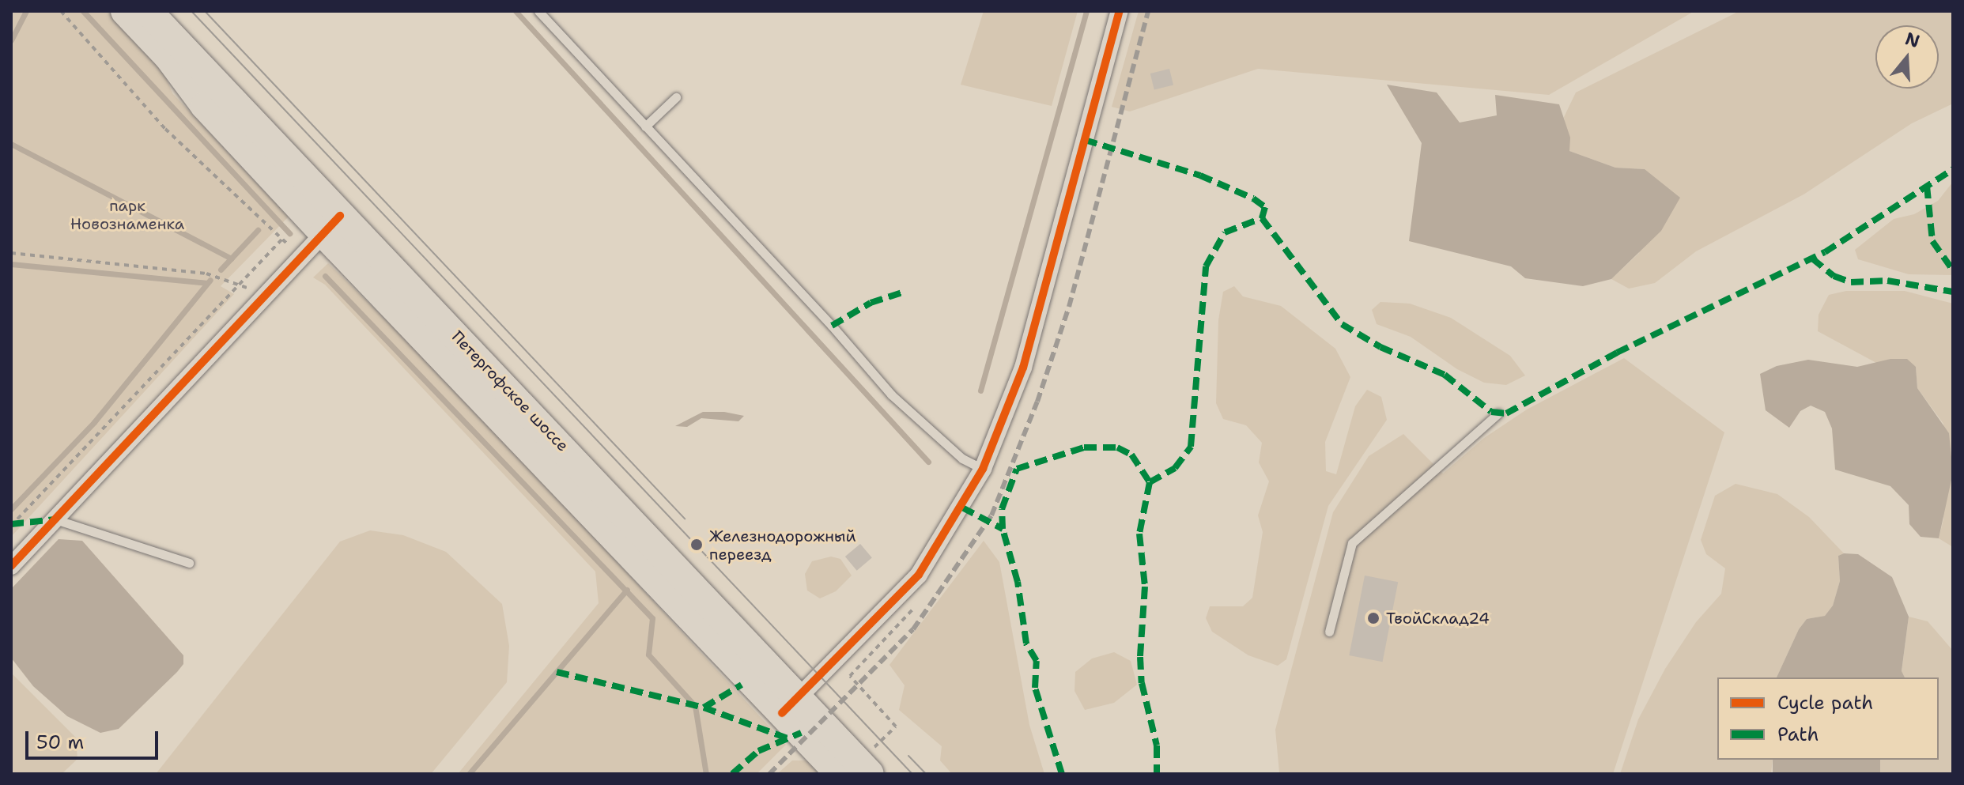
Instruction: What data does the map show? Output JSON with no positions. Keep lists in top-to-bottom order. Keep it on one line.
{"streets":{"main road":["Петергофское шоссе"]},"parks":["парк Новознаменка"],"places":["Железнодорожный переезд","ТвойСклад24"],"legend":["Cycle path","Path"],"scale_bar":"50 m","north":"top"}
